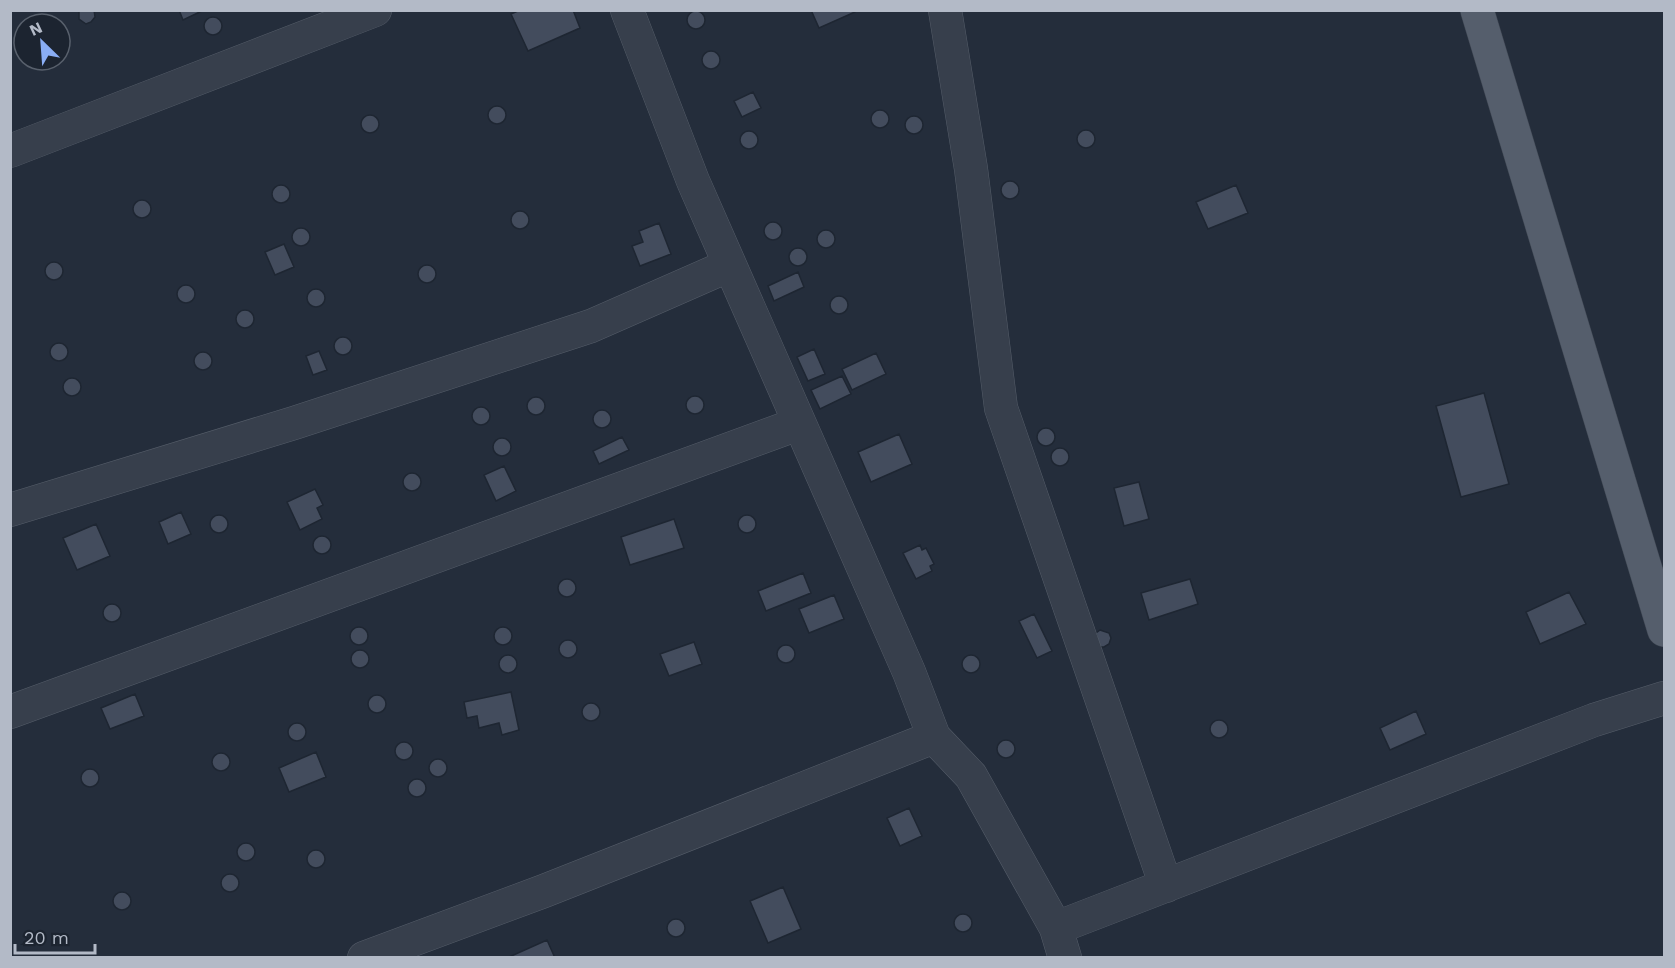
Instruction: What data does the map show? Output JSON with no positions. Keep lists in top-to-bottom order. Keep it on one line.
{"scale_bar":"20 m","north":"top left"}
